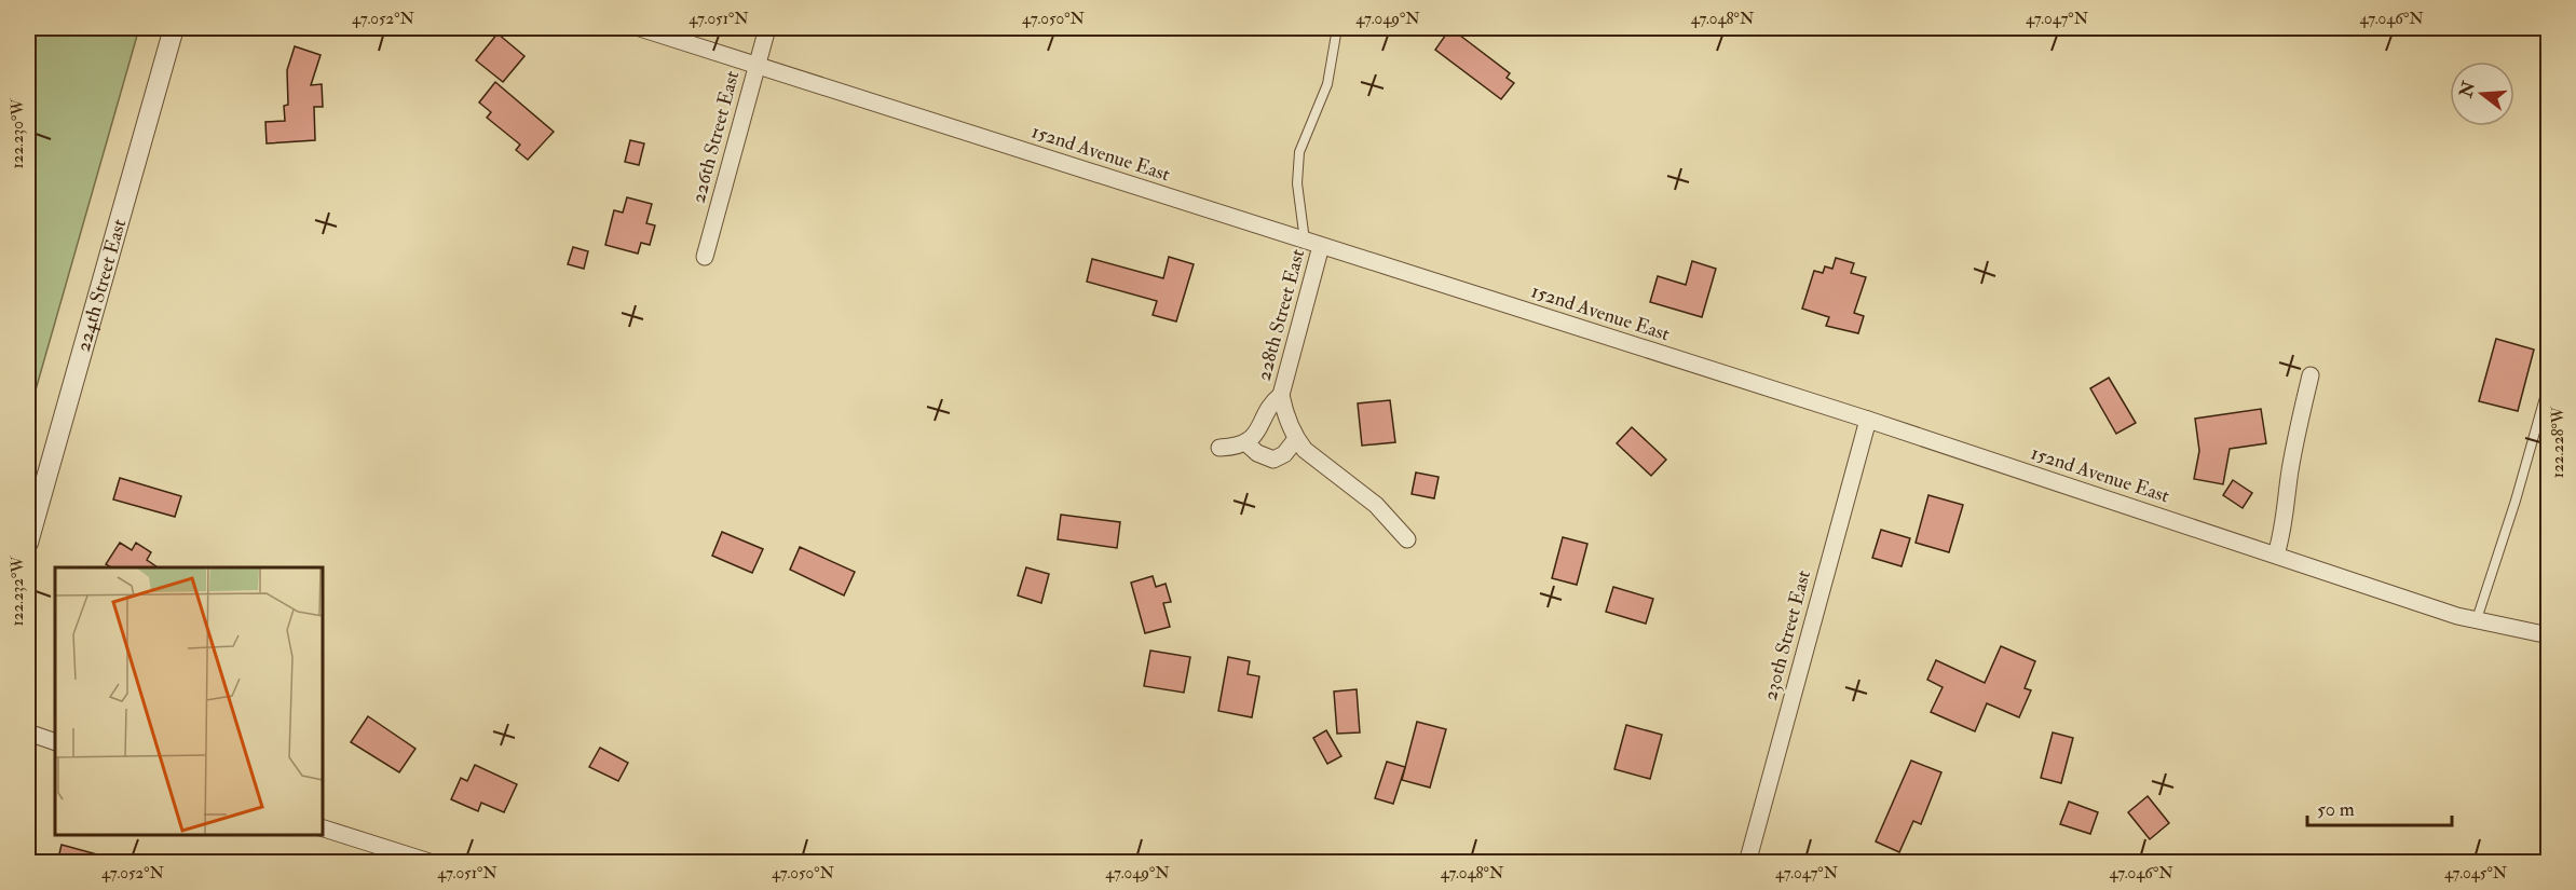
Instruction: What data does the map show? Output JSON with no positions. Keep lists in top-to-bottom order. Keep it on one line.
{"streets":{"street":["226th Street East","152nd Avenue East","224th Street East","228th Street East","230th Street East"]},"crossings":[["226th Street East","152nd Avenue East"],["152nd Avenue East","228th Street East"],["152nd Avenue East","230th Street East"]],"scale_bar":"50 m","north":"left","coordinates":["47.052°N","47.051°N","47.050°N","47.049°N","47.048°N","47.047°N","47.046°N","122.230°W","122.228°W","122.232°W","47.045°N"]}
